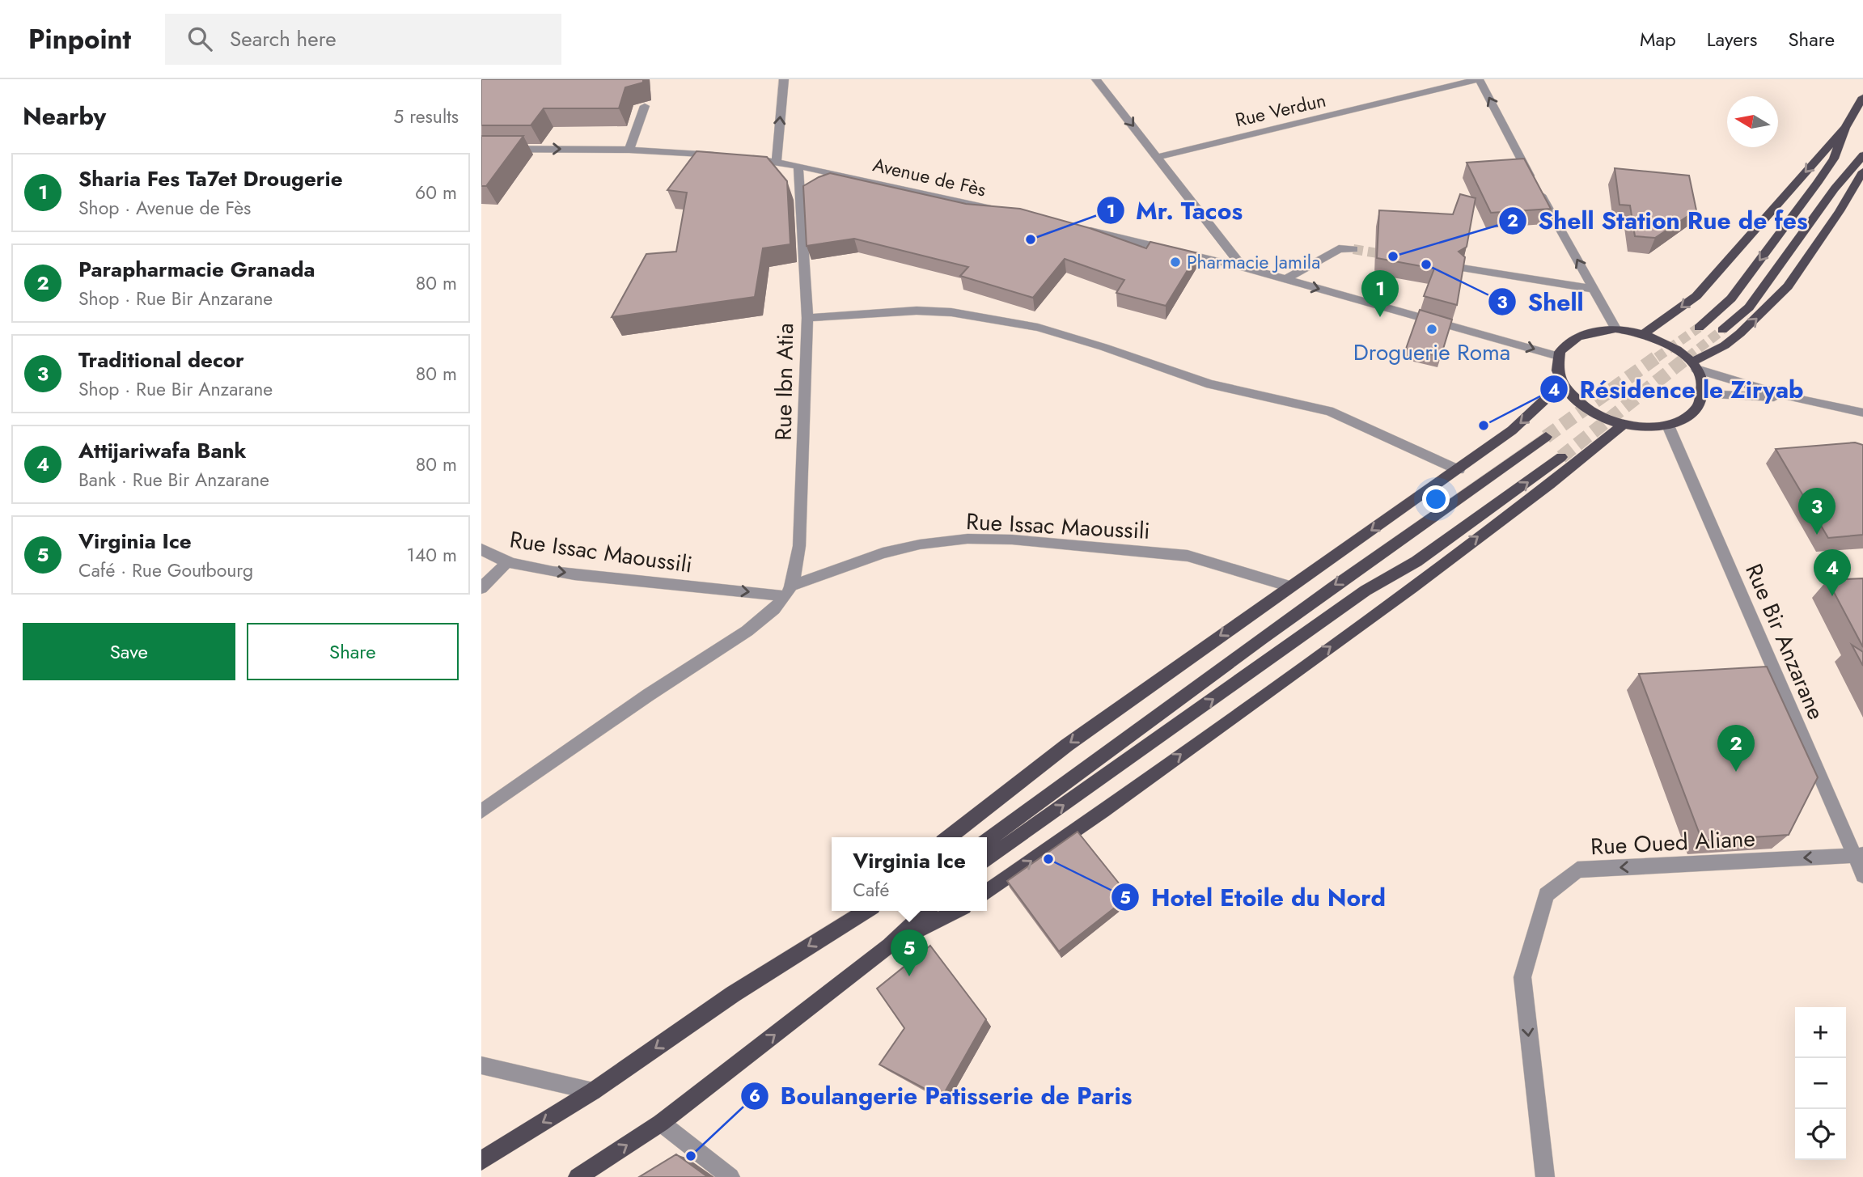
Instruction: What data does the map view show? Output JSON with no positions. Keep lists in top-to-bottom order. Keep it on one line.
{"streets":{"street":["Rue Verdun","Avenue de Fès","Rue Ibn Atia","Rue Issac Maoussili","Rue Bir Anzarane","Rue Oued Aliane"]},"crossings":[["Avenue de Fès","Rue Ibn Atia"],["Rue Ibn Atia","Rue Issac Maoussili"],["Rue Bir Anzarane","Rue Oued Aliane"]],"places":["Mr. Tacos","Shell Station Rue de fes","Pharmacie Jamila","Shell","Droguerie Roma","Résidence le Ziryab","Hotel Etoile du Nord","Boulangerie Patisserie de Paris"],"north":"left","page":{"header":"Pinpoint","search":"Search here","nav":["Map","Layers","Share"],"heading":["Nearby","5 results"],"list":[{"mark":"1","name":"Sharia Fes Ta7et Drougerie","note":"Shop · Avenue de Fès","value":"60 m"},{"mark":"2","name":"Parapharmacie Granada","note":"Shop · Rue Bir Anzarane","value":"80 m"},{"mark":"3","name":"Traditional decor","note":"Shop · Rue Bir Anzarane","value":"80 m"},{"mark":"4","name":"Attijariwafa Bank","note":"Bank · Rue Bir Anzarane","value":"80 m"},{"mark":"5","name":"Virginia Ice","note":"Café · Rue Goutbourg","value":"140 m"}],"pins":["1","3","4","2","5"],"buttons":["Save","Share"],"popup":["Virginia Ice","Café"],"map_buttons":["+","−"]}}
